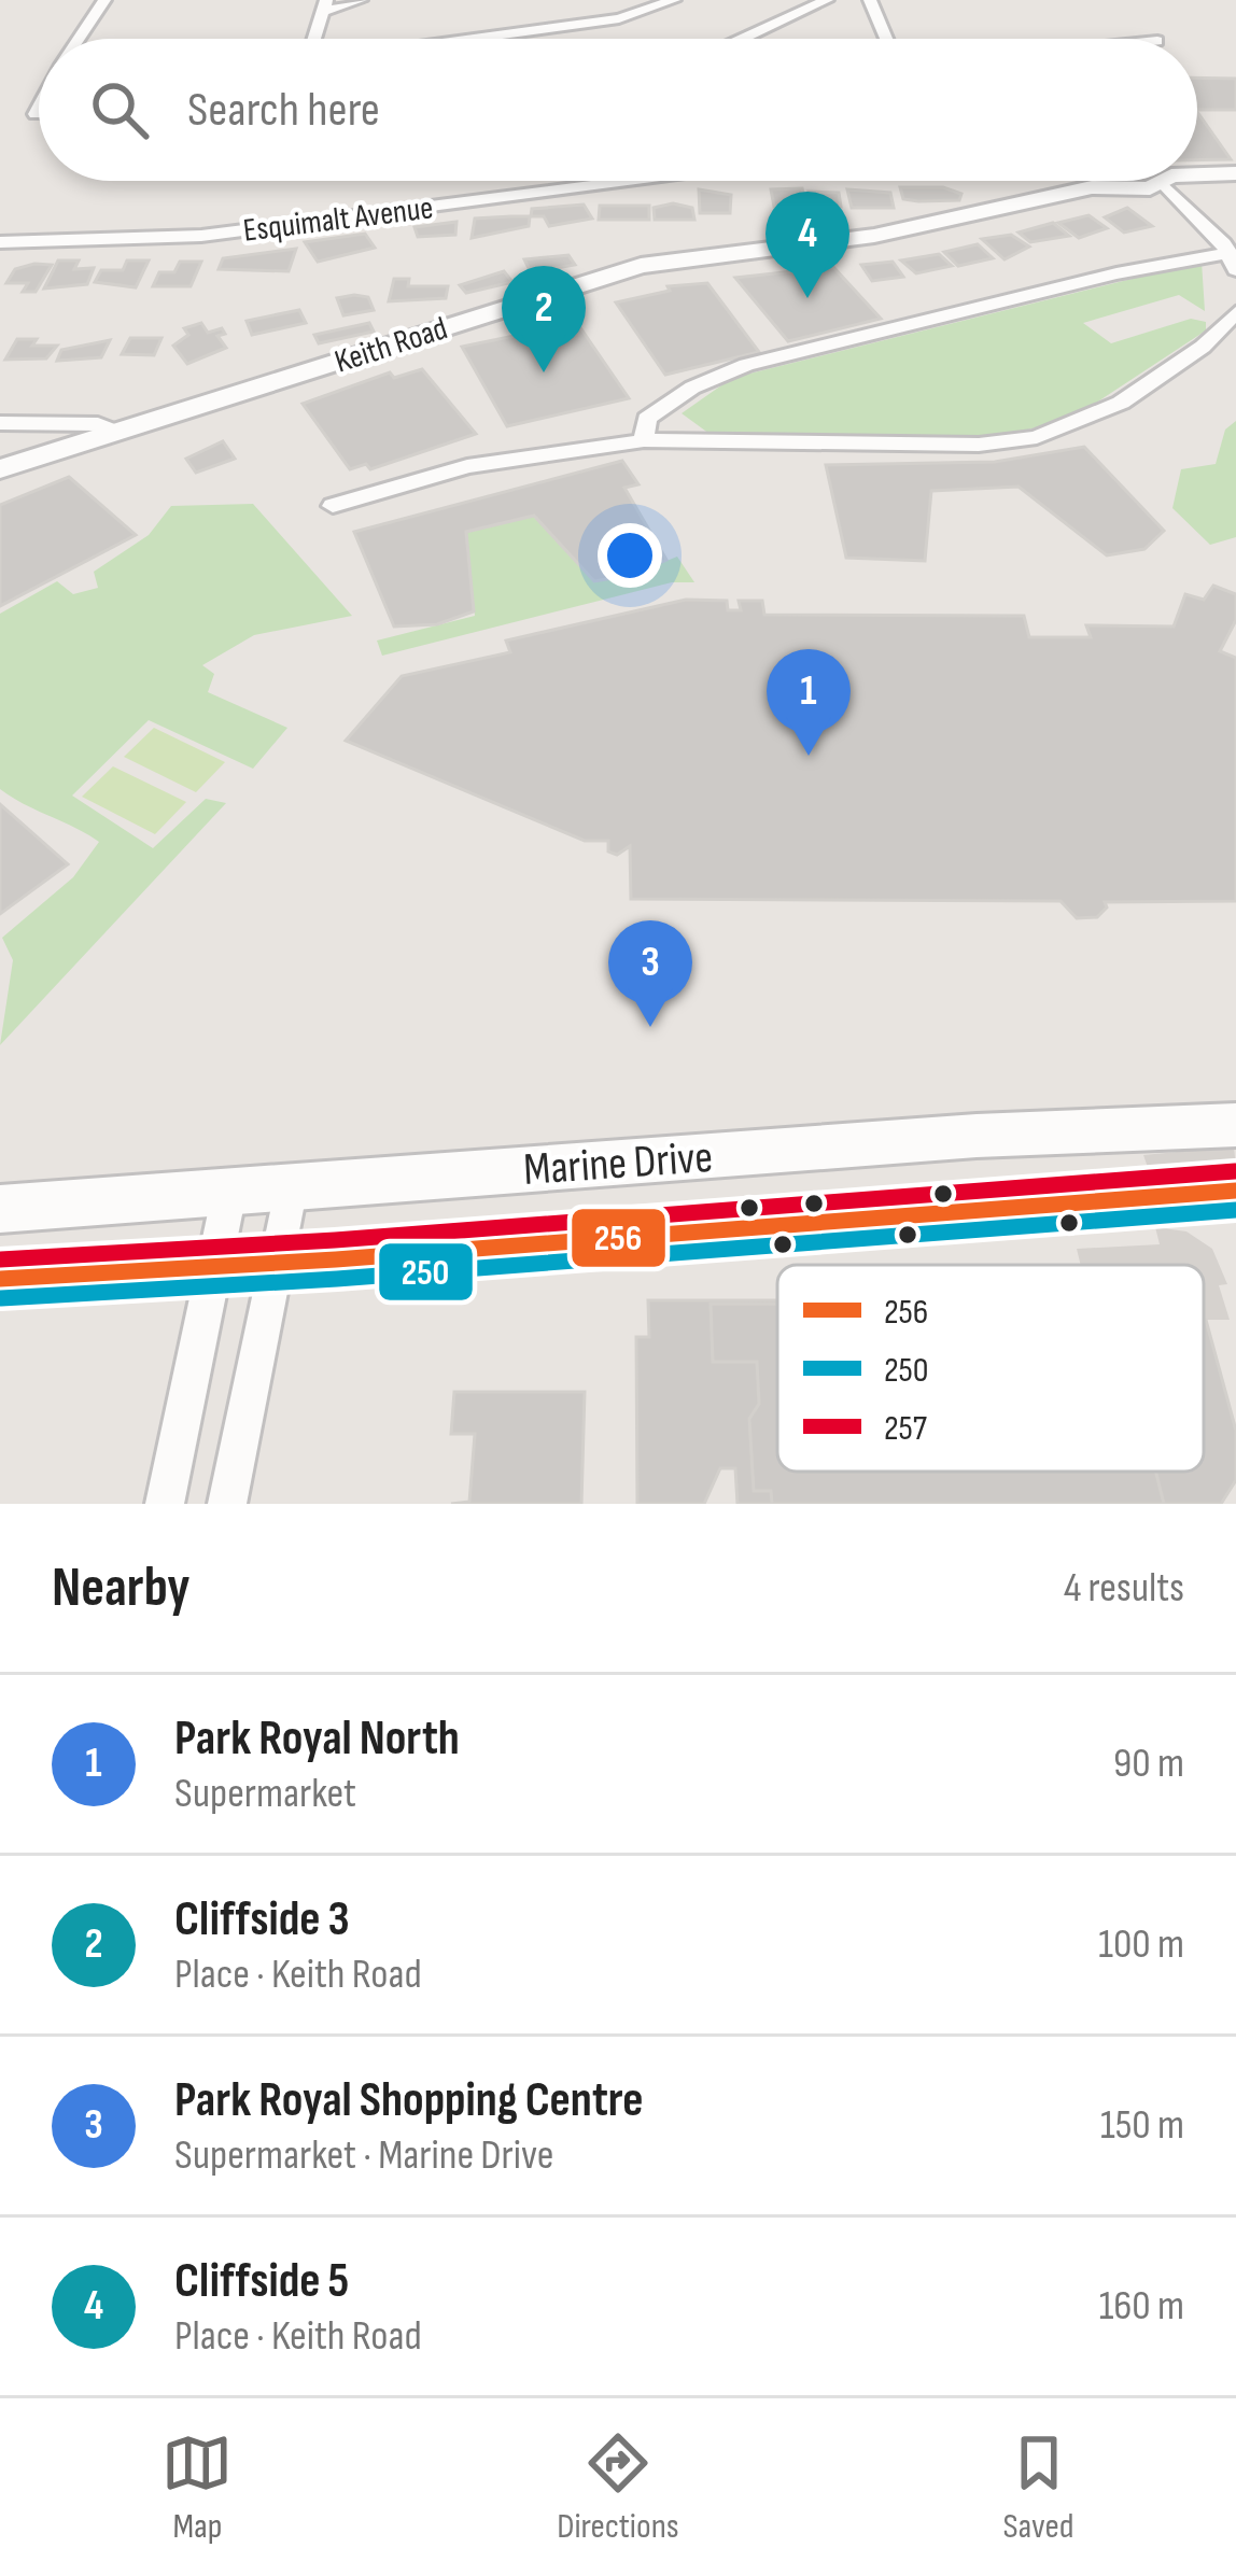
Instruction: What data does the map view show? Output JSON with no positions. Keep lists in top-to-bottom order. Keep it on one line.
{"streets":{"main road":["Keith Road","Marine Drive"],"street":["Esquimalt Avenue"]},"lines":["transit line 257","transit line 256","transit line 250"],"legend":["256","250","257"],"page":{"search":"Search here","pins":["4","2","1","3"],"heading":["Nearby","4 results"],"list":[{"mark":"1","name":"Park Royal North","note":"Supermarket","value":"90 m"},{"mark":"2","name":"Cliffside 3","note":"Place · Keith Road","value":"100 m"},{"mark":"3","name":"Park Royal Shopping Centre","note":"Supermarket · Marine Drive","value":"150 m"},{"mark":"4","name":"Cliffside 5","note":"Place · Keith Road","value":"160 m"}],"nav":["Map","Directions","Saved"]}}
